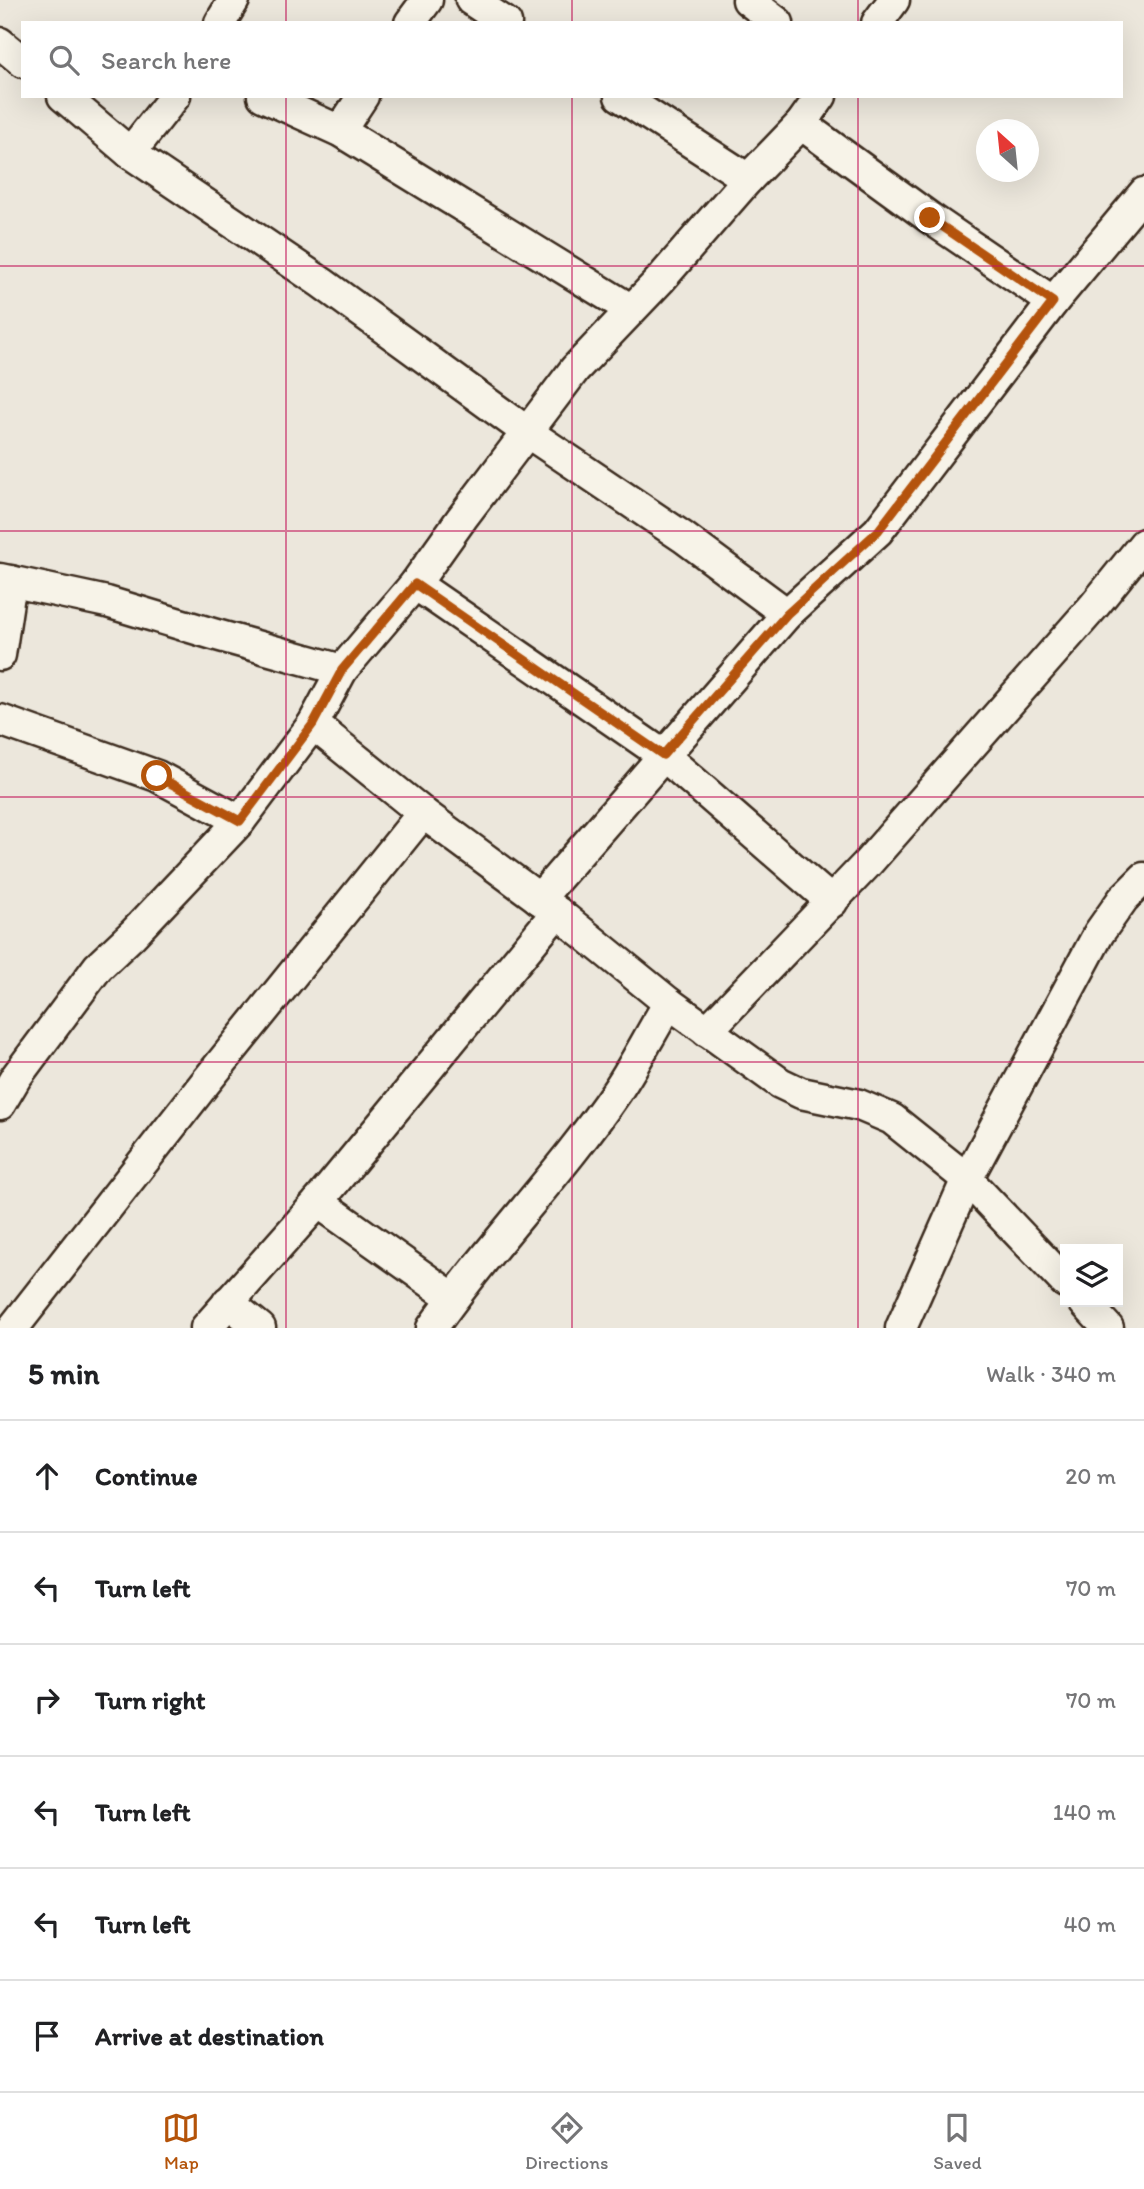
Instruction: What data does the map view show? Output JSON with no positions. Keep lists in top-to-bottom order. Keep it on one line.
{"north":"top left","page":{"search":"Search here","heading":["5 min","Walk · 340 m"],"list":[["Continue","20 m"],["Turn left","70 m"],["Turn right","70 m"],["Turn left","140 m"],["Turn left","40 m"],"Arrive at destination"],"nav":["Map","Directions","Saved"]}}
